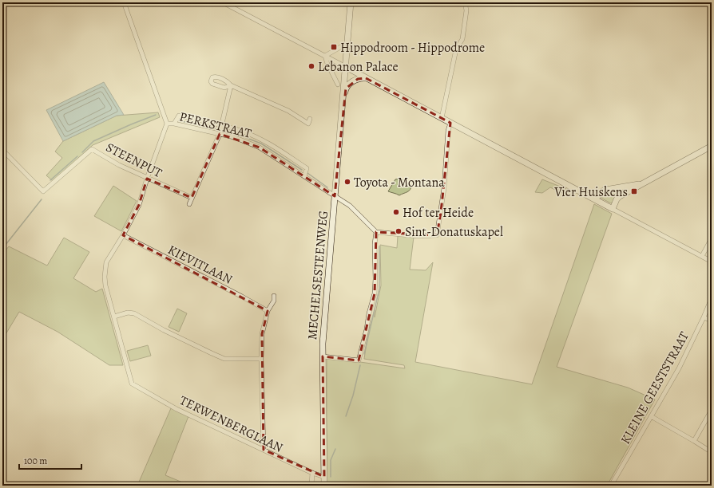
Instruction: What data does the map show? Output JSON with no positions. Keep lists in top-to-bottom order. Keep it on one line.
{"streets":{"main road":["MECHELSESTEENWEG"],"street":["PERKSTRAAT","STEENPUT","KIEVITLAAN","KLEINE GEESTSTRAAT","TERWENBERGLAAN"]},"crossings":[["PERKSTRAAT","MECHELSESTEENWEG"],["MECHELSESTEENWEG","TERWENBERGLAAN"]],"places":{"transit":["Hippodroom - Hippodrome","Vier Huiskens"],"other":["Lebanon Palace","Toyota - Montana","Hof ter Heide","Sint-Donatuskapel"]},"scale_bar":"100 m"}
